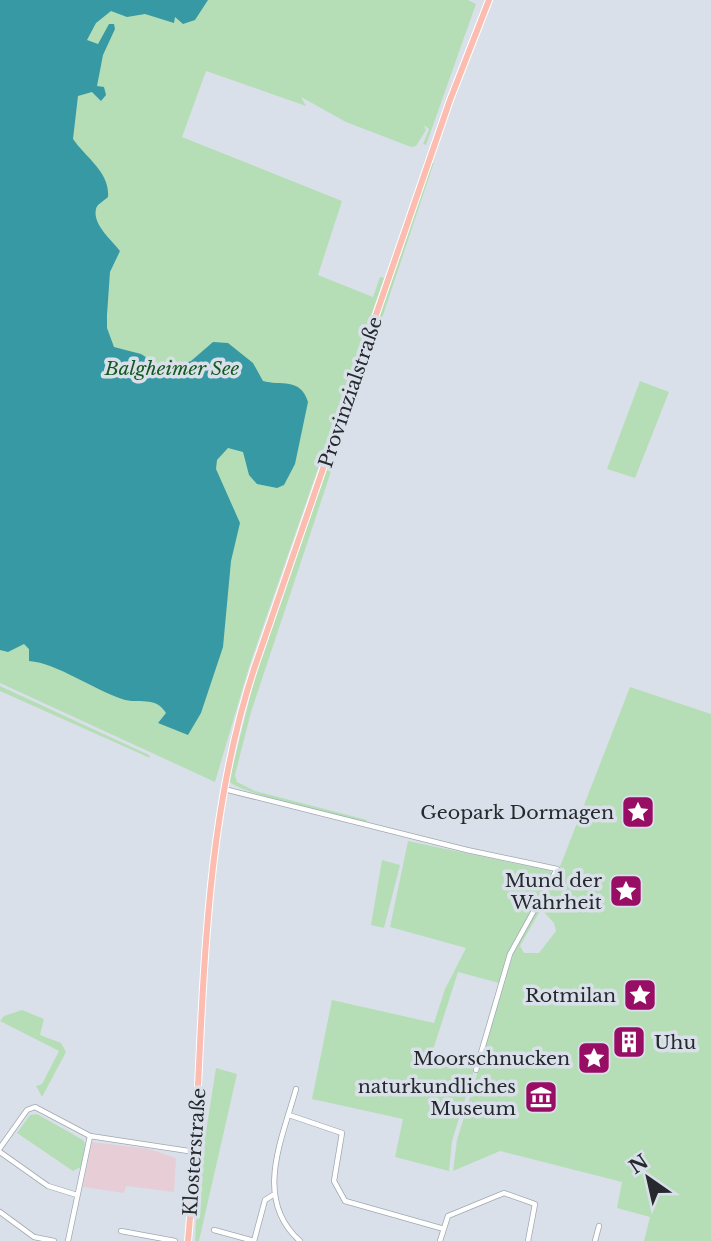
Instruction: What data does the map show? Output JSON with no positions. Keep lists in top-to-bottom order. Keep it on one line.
{"streets":{"main road":["Provinzialstraße","Klosterstraße"]},"crossings":[["Provinzialstraße","Klosterstraße"]],"parks":["Balgheimer See"],"places":{"place":["Geopark Dormagen","Mund der Wahrheit","Rotmilan","Moorschnucken"],"building":["Uhu"],"museum":["naturkundliches Museum"]},"north":"top left"}
